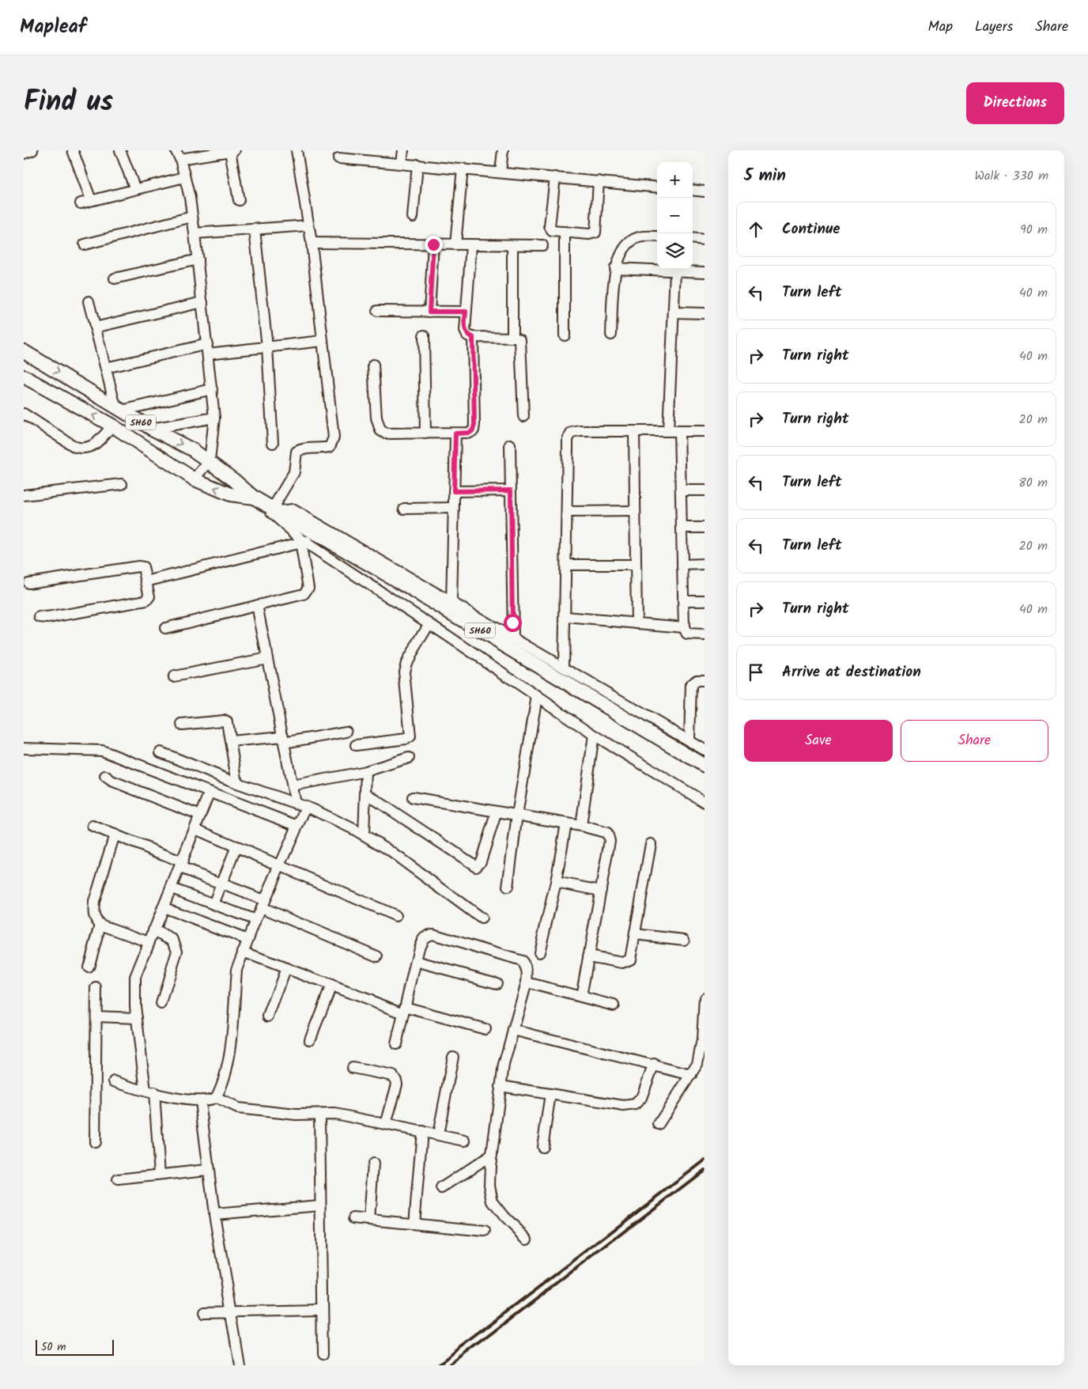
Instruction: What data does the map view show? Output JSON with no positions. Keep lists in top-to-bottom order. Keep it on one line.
{"streets":{"main road":["SH60"]},"scale_bar":"50 m","page":{"header":"Mapleaf","nav":["Map","Layers","Share"],"title":"Find us","buttons":["Directions",["Save","Share"]],"heading":["5 min","Walk · 330 m"],"map_buttons":["+","−"],"list":[["Continue","90 m"],["Turn left","40 m"],["Turn right","40 m"],["Turn right","20 m"],["Turn left","80 m"],["Turn left","20 m"],["Turn right","40 m"],"Arrive at destination"],"scale":"50 m"}}
